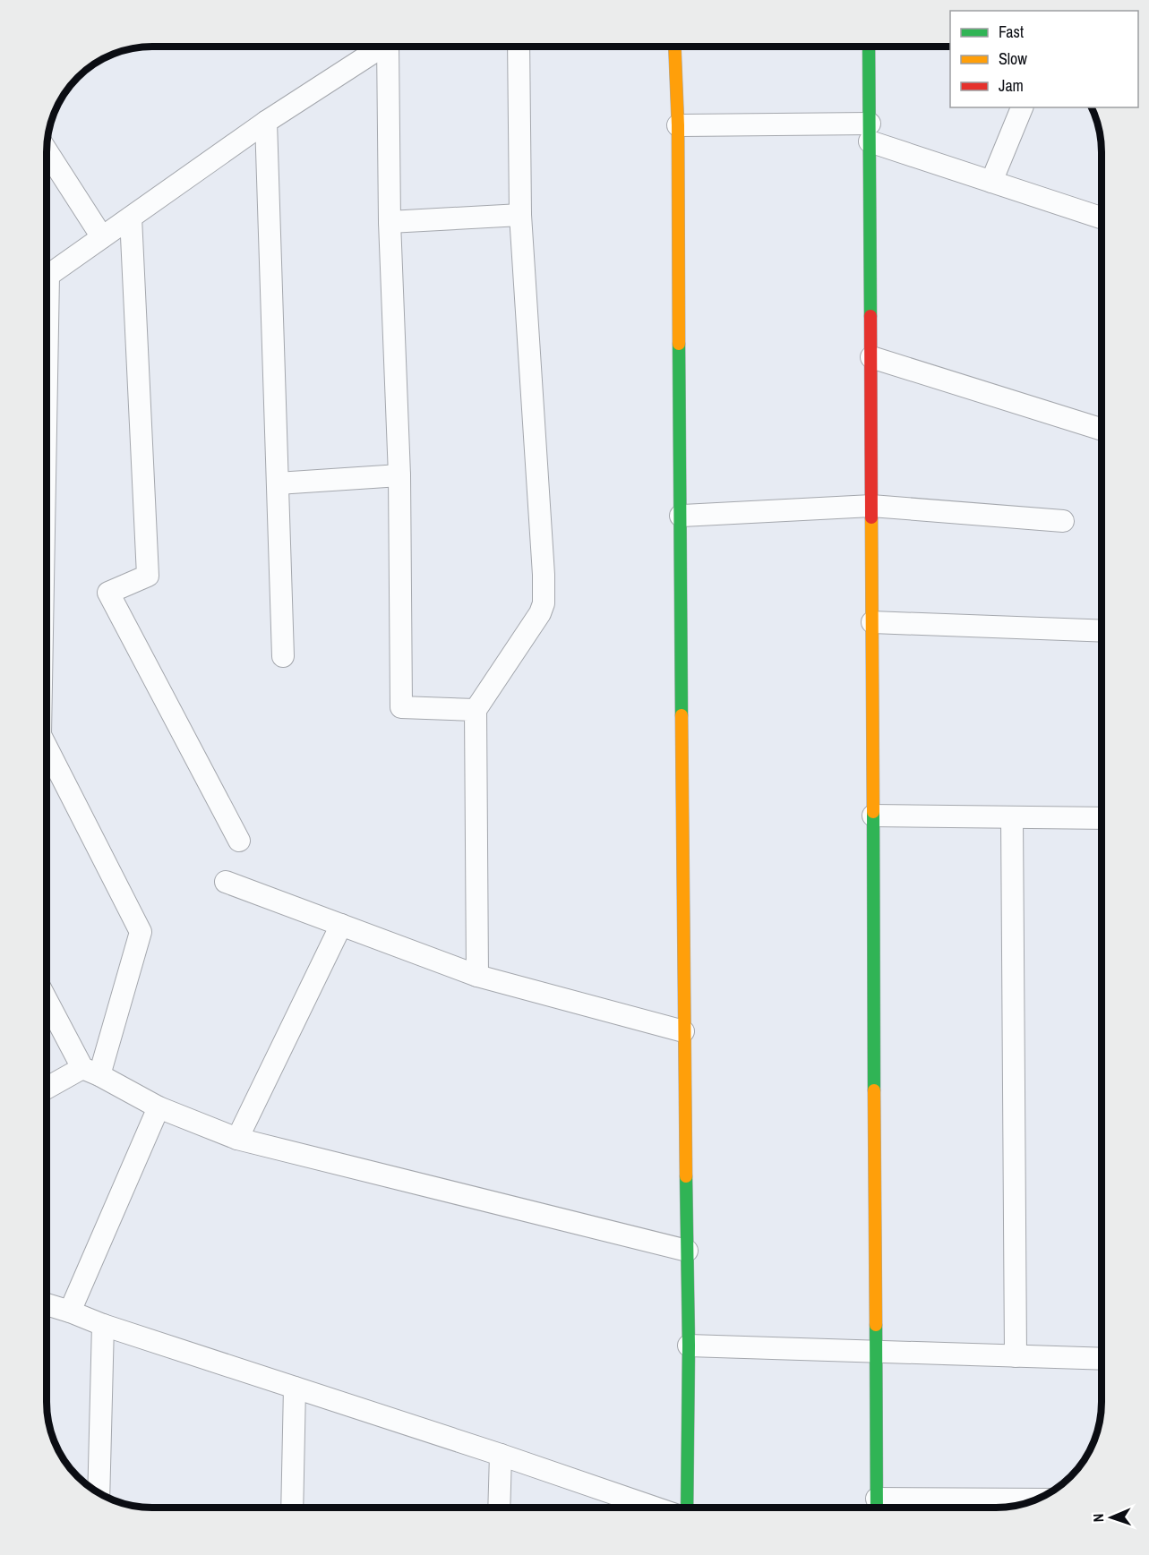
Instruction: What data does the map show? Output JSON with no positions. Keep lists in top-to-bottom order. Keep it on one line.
{"legend":["Fast","Slow","Jam"],"north":"left"}
